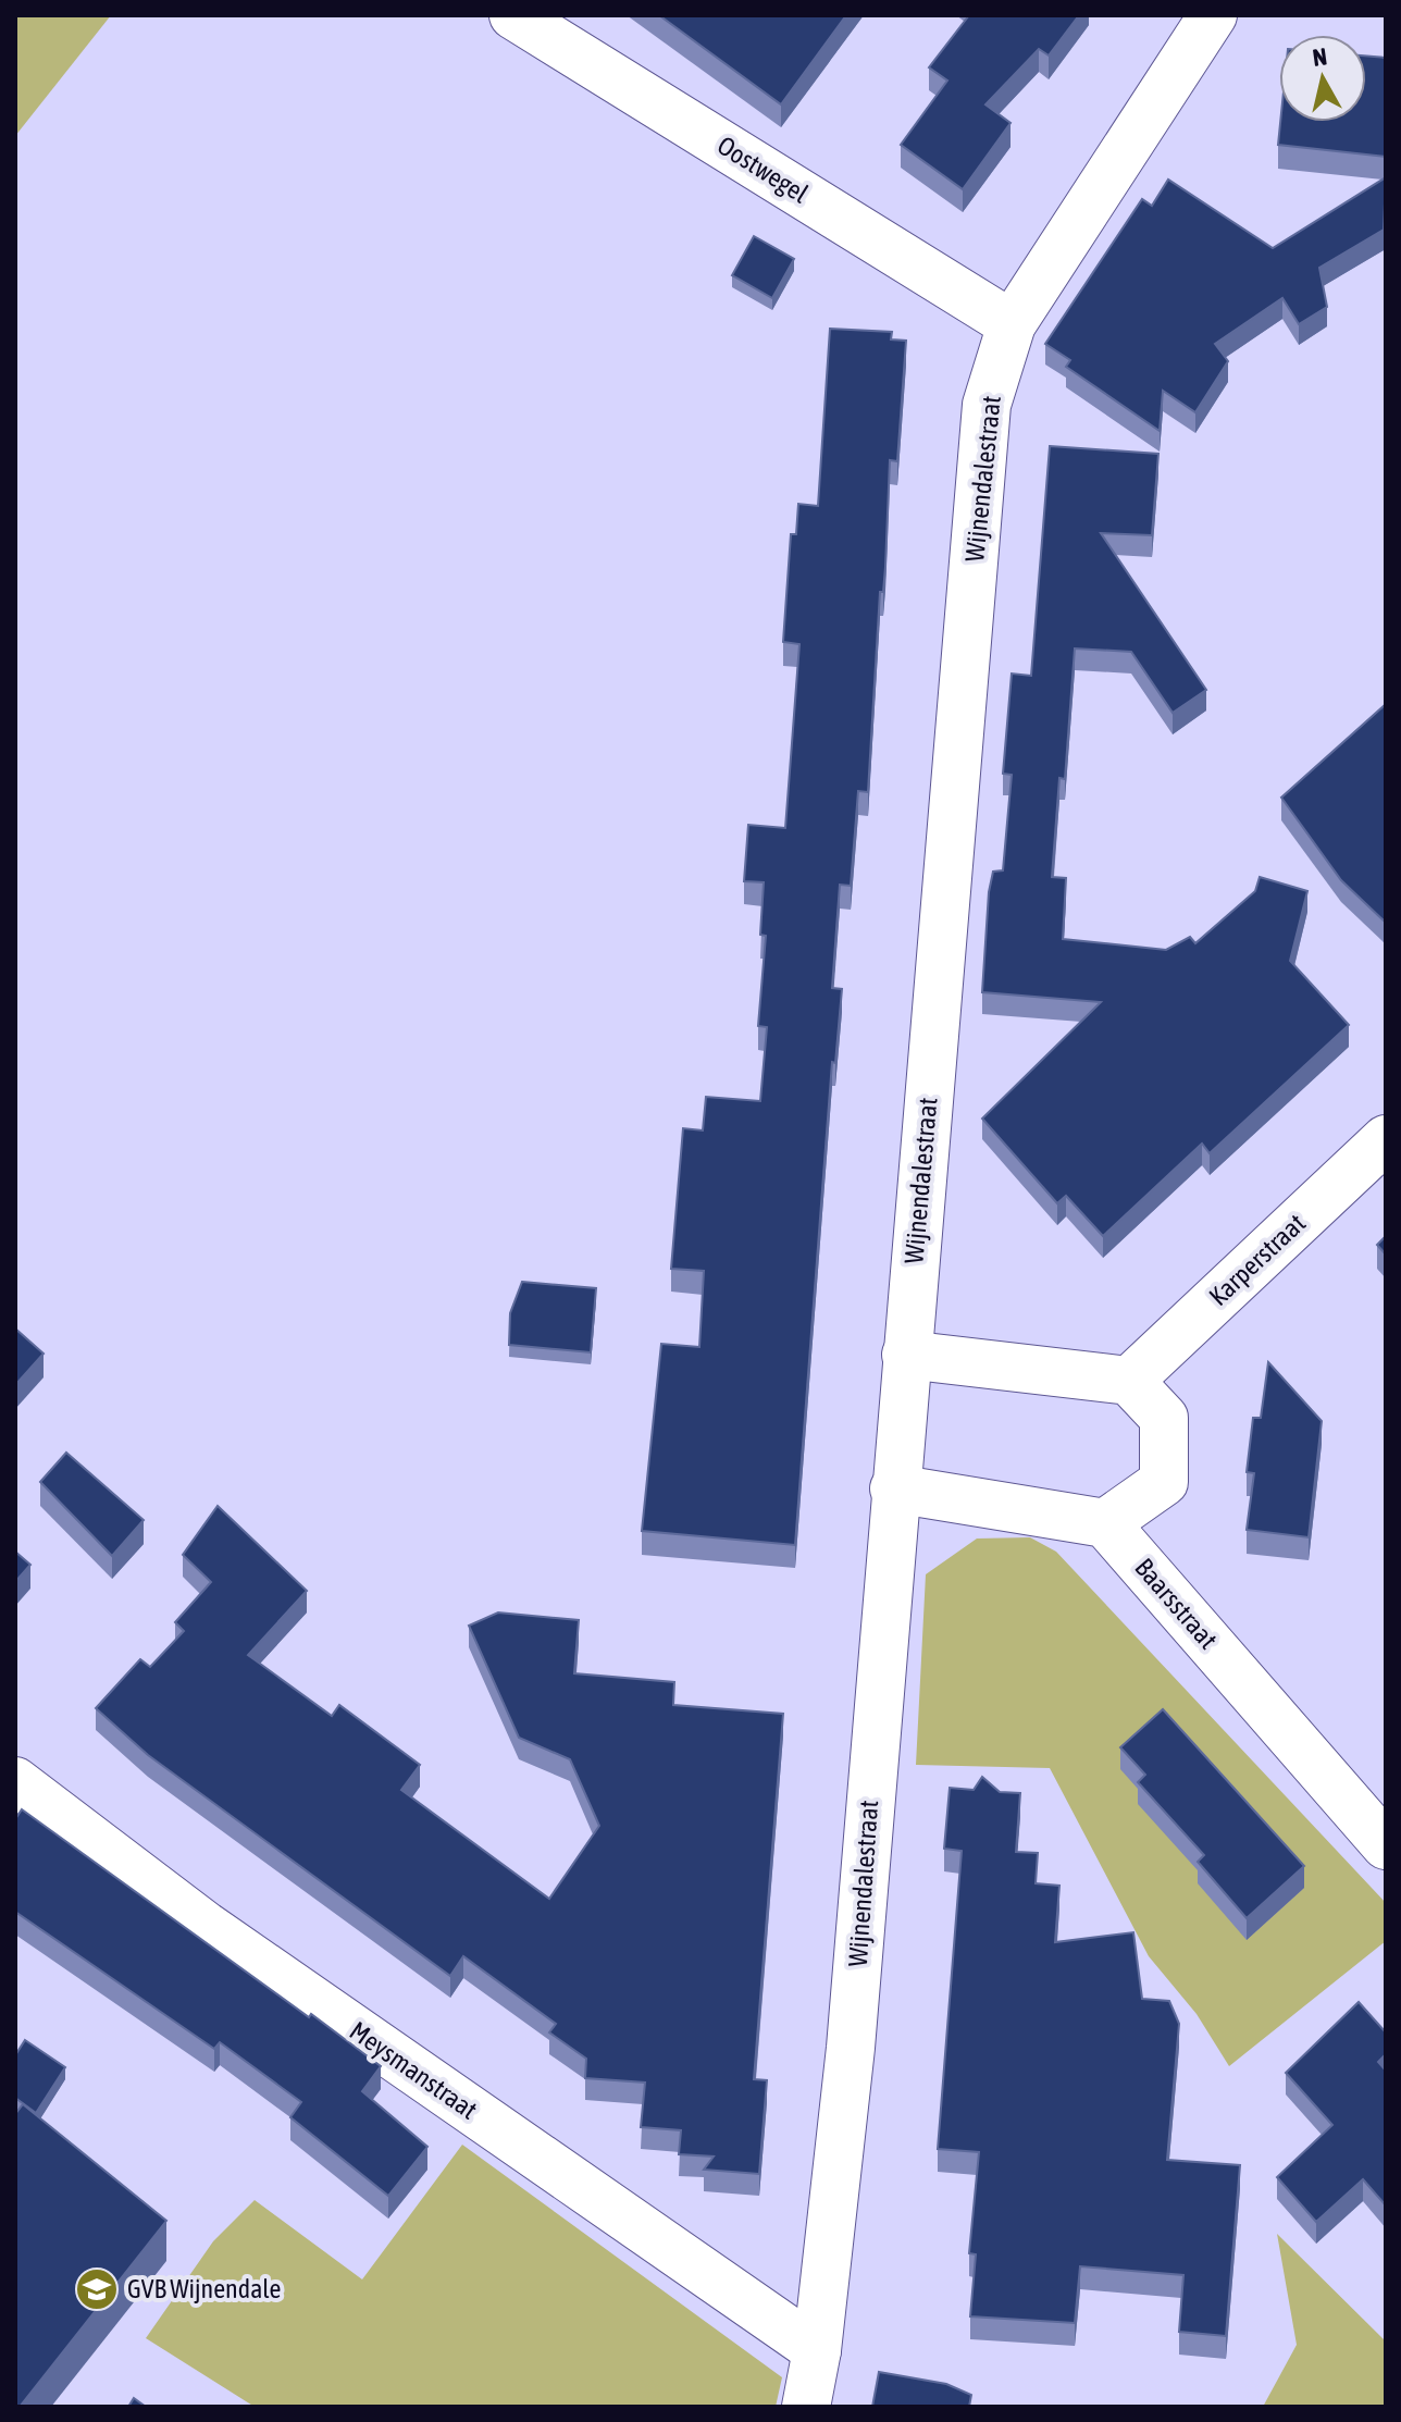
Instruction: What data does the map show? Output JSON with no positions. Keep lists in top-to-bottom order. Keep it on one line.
{"streets":{"street":["Oostwegel","Wijnendalestraat","Karperstraat","Baarsstraat","Meysmanstraat"]},"crossings":[["Oostwegel","Wijnendalestraat"],["Wijnendalestraat","Meysmanstraat"]],"places":{"school or university":["GVB Wijnendale"]},"north":"top"}
